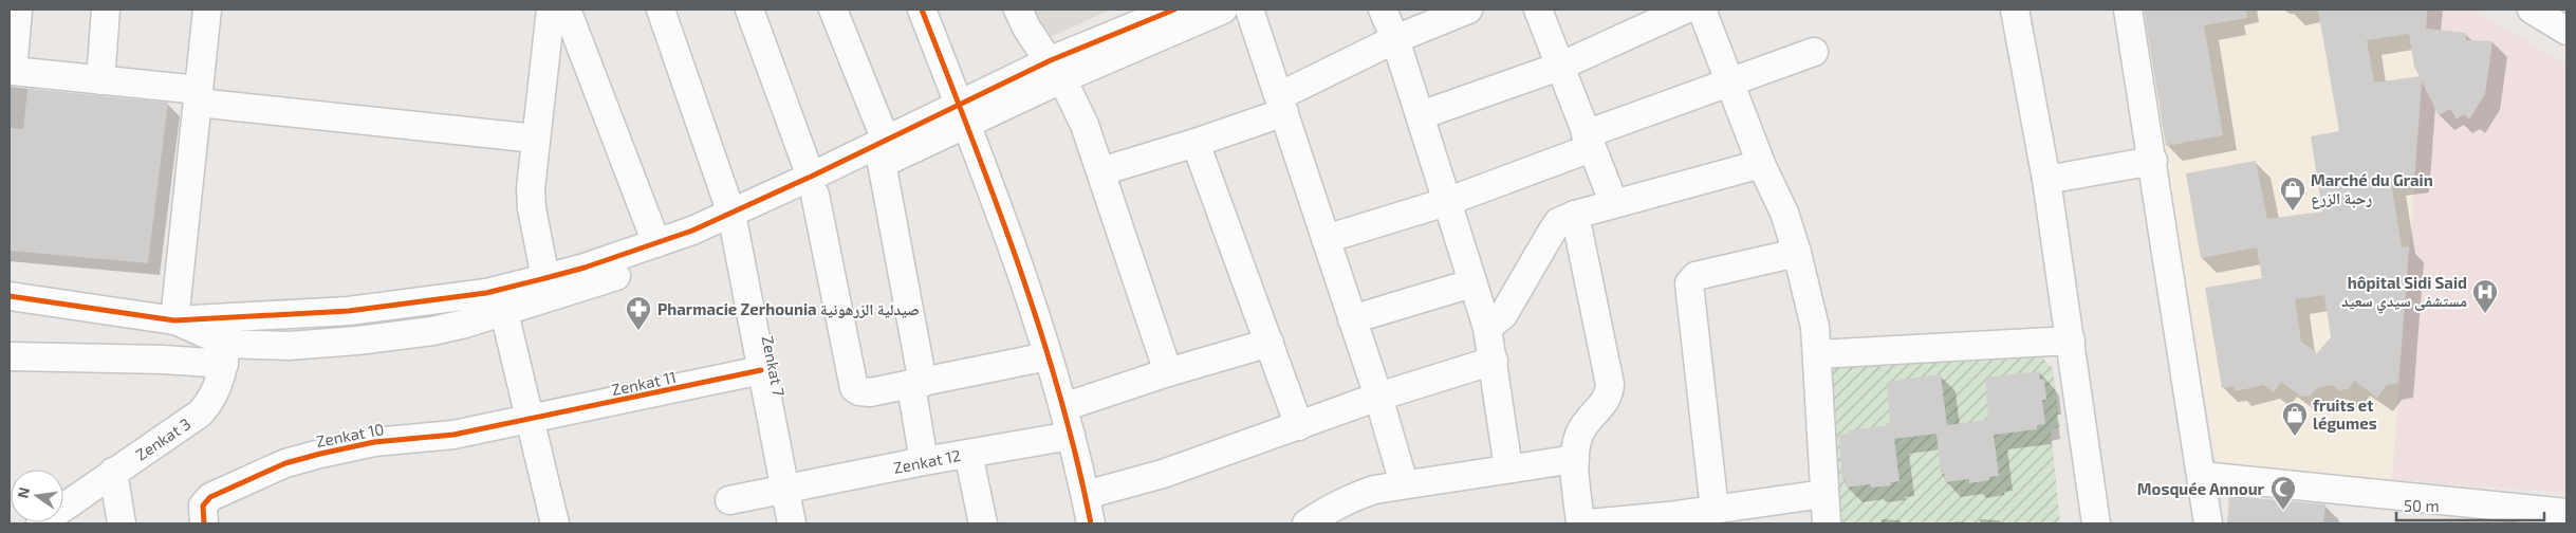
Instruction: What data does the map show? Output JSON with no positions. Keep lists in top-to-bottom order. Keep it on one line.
{"streets":{"street":["Zenkat 7","Zenkat 11","Zenkat 10","Zenkat 3","Zenkat 12"]},"crossings":[["Zenkat 7","Zenkat 11"],["Zenkat 7","Zenkat 12"],["Zenkat 11","Zenkat 10"]],"places":{"shop":["Marché du Grain رحبة الزرع","fruits et légumes"],"hospital":["hôpital Sidi Said مستشفى سيدي سعيد"],"pharmacy":["Pharmacie Zerhounia صيدلية الزرهونية"],"mosque":["Mosquée Annour"]},"scale_bar":"50 m","north":"left"}
